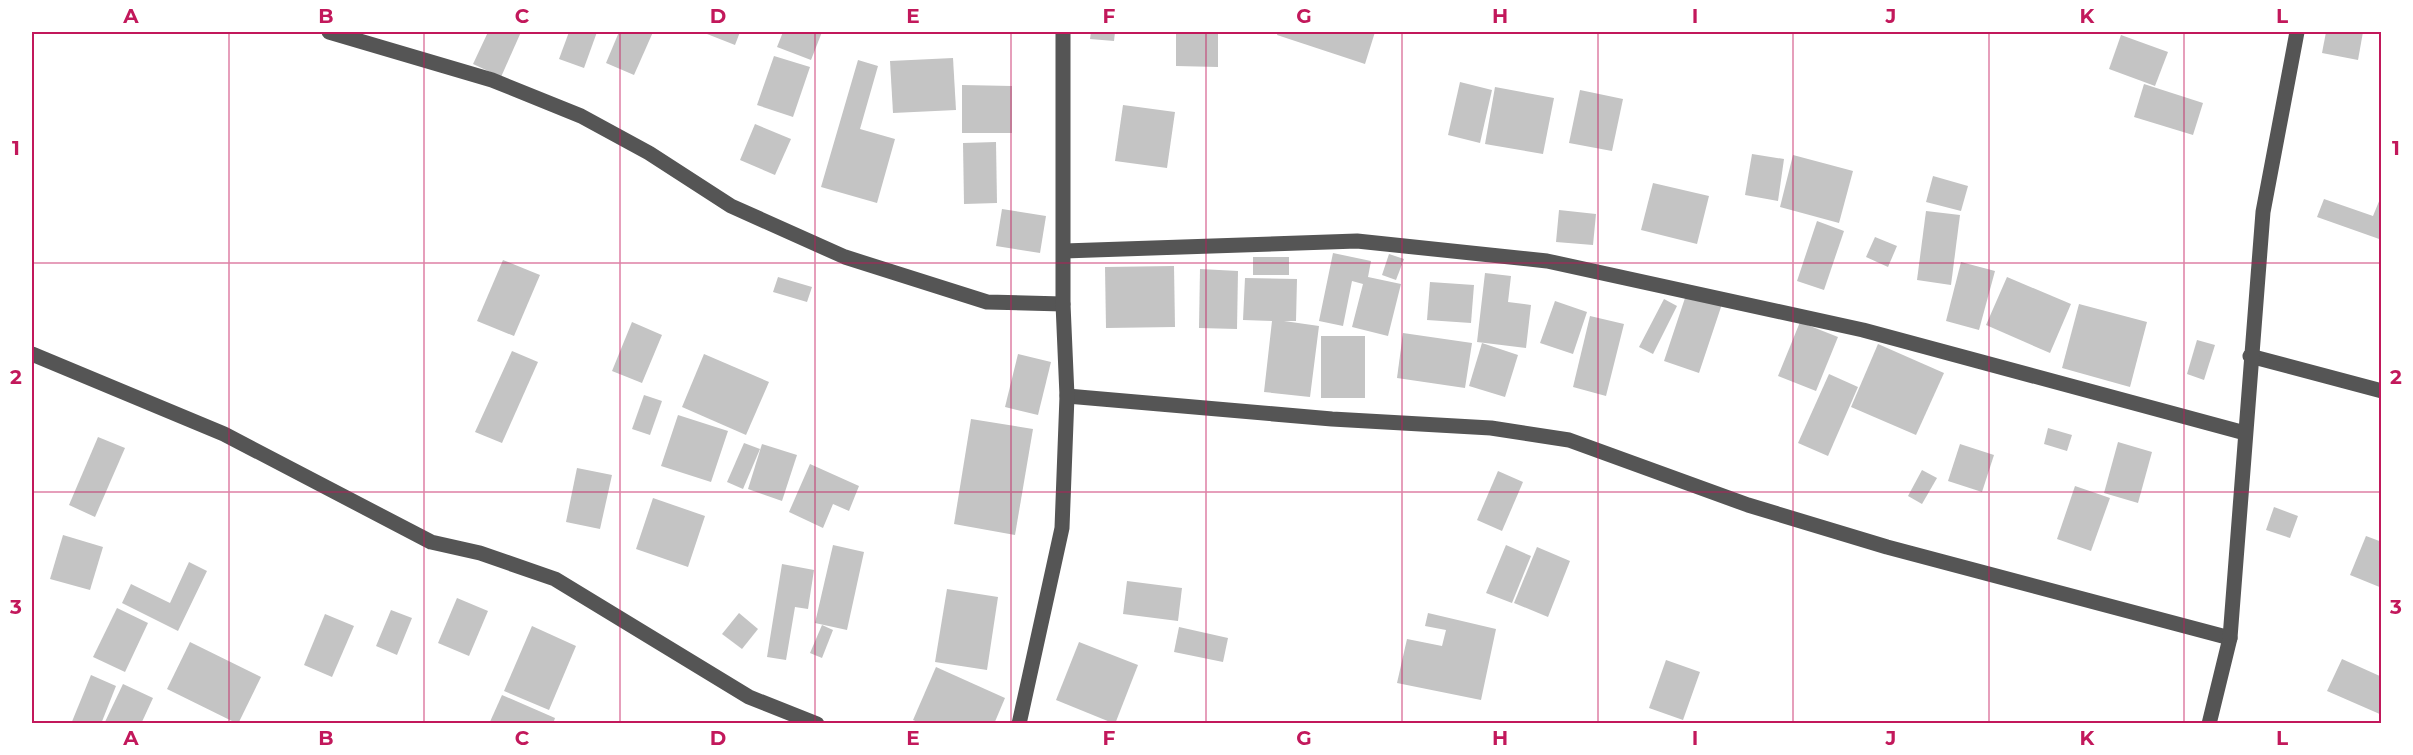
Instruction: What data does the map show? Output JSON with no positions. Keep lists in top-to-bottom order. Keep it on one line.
{"grid":{"columns":["A","B","C","D","E","F","G","H","I","J","K","L"],"rows":["1","2","3"]}}
